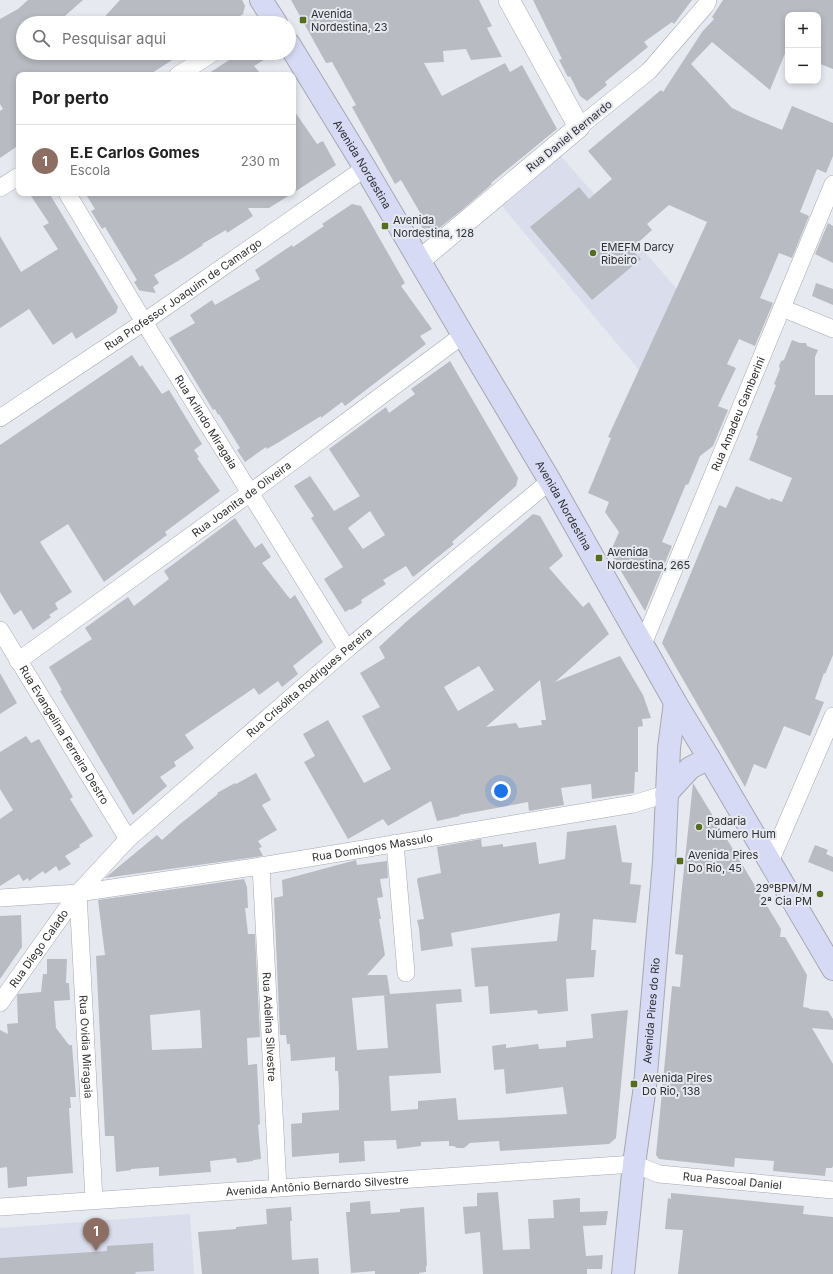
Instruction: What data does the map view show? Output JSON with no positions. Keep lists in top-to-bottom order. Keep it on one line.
{"streets":{"main road":["Avenida Nordestina","Avenida Pires do Rio"],"street":["Rua Daniel Bernardo","Rua Professor Joaquim de Camargo","Rua Amadeu Gamberini","Rua Arlindo Miragaia","Rua Joanita de Oliveira","Rua Crisólita Rodrigues Pereira","Rua Evangelina Ferreira Destro","Rua Domingos Massulo","Rua Diego Calado","Rua Adelina Silvestre","Rua Ovidia Miragaia","Rua Pascoal Daniel","Avenida Antônio Bernardo Silvestre"]},"crossings":[["Rua Daniel Bernardo","Avenida Nordestina"],["Avenida Nordestina","Rua Professor Joaquim de Camargo"],["Avenida Nordestina","Rua Amadeu Gamberini"],["Avenida Nordestina","Rua Joanita de Oliveira"],["Avenida Nordestina","Rua Crisólita Rodrigues Pereira"],["Avenida Nordestina","Avenida Pires do Rio"],["Rua Professor Joaquim de Camargo","Rua Arlindo Miragaia"],["Rua Arlindo Miragaia","Rua Joanita de Oliveira"],["Rua Arlindo Miragaia","Rua Crisólita Rodrigues Pereira"],["Rua Joanita de Oliveira","Rua Evangelina Ferreira Destro"],["Rua Crisólita Rodrigues Pereira","Rua Evangelina Ferreira Destro"],["Rua Crisólita Rodrigues Pereira","Rua Domingos Massulo"],["Rua Crisólita Rodrigues Pereira","Rua Diego Calado"],["Rua Crisólita Rodrigues Pereira","Rua Ovidia Miragaia"],["Rua Domingos Massulo","Rua Diego Calado"],["Rua Domingos Massulo","Avenida Pires do Rio"],["Rua Domingos Massulo","Rua Adelina Silvestre"],["Rua Domingos Massulo","Rua Ovidia Miragaia"],["Rua Diego Calado","Rua Ovidia Miragaia"],["Avenida Pires do Rio","Rua Pascoal Daniel"],["Avenida Pires do Rio","Avenida Antônio Bernardo Silvestre"],["Rua Adelina Silvestre","Avenida Antônio Bernardo Silvestre"],["Rua Ovidia Miragaia","Avenida Antônio Bernardo Silvestre"],["Rua Pascoal Daniel","Avenida Antônio Bernardo Silvestre"]],"places":{"transit":["Avenida Nordestina, 23","Avenida Nordestina, 128","Avenida Nordestina, 265","Avenida Pires Do Rio, 45","Avenida Pires Do Rio, 138"],"other":["EMEFM Darcy Ribeiro","Padaria Número Hum","29ºBPM/M 2ª Cia PM"]},"page":{"map_buttons":["+","−"],"search":"Pesquisar aqui","heading":"Por perto","list":[{"mark":"1","name":"E.E Carlos Gomes","note":"Escola","value":"230 m"}],"pins":"1"}}
